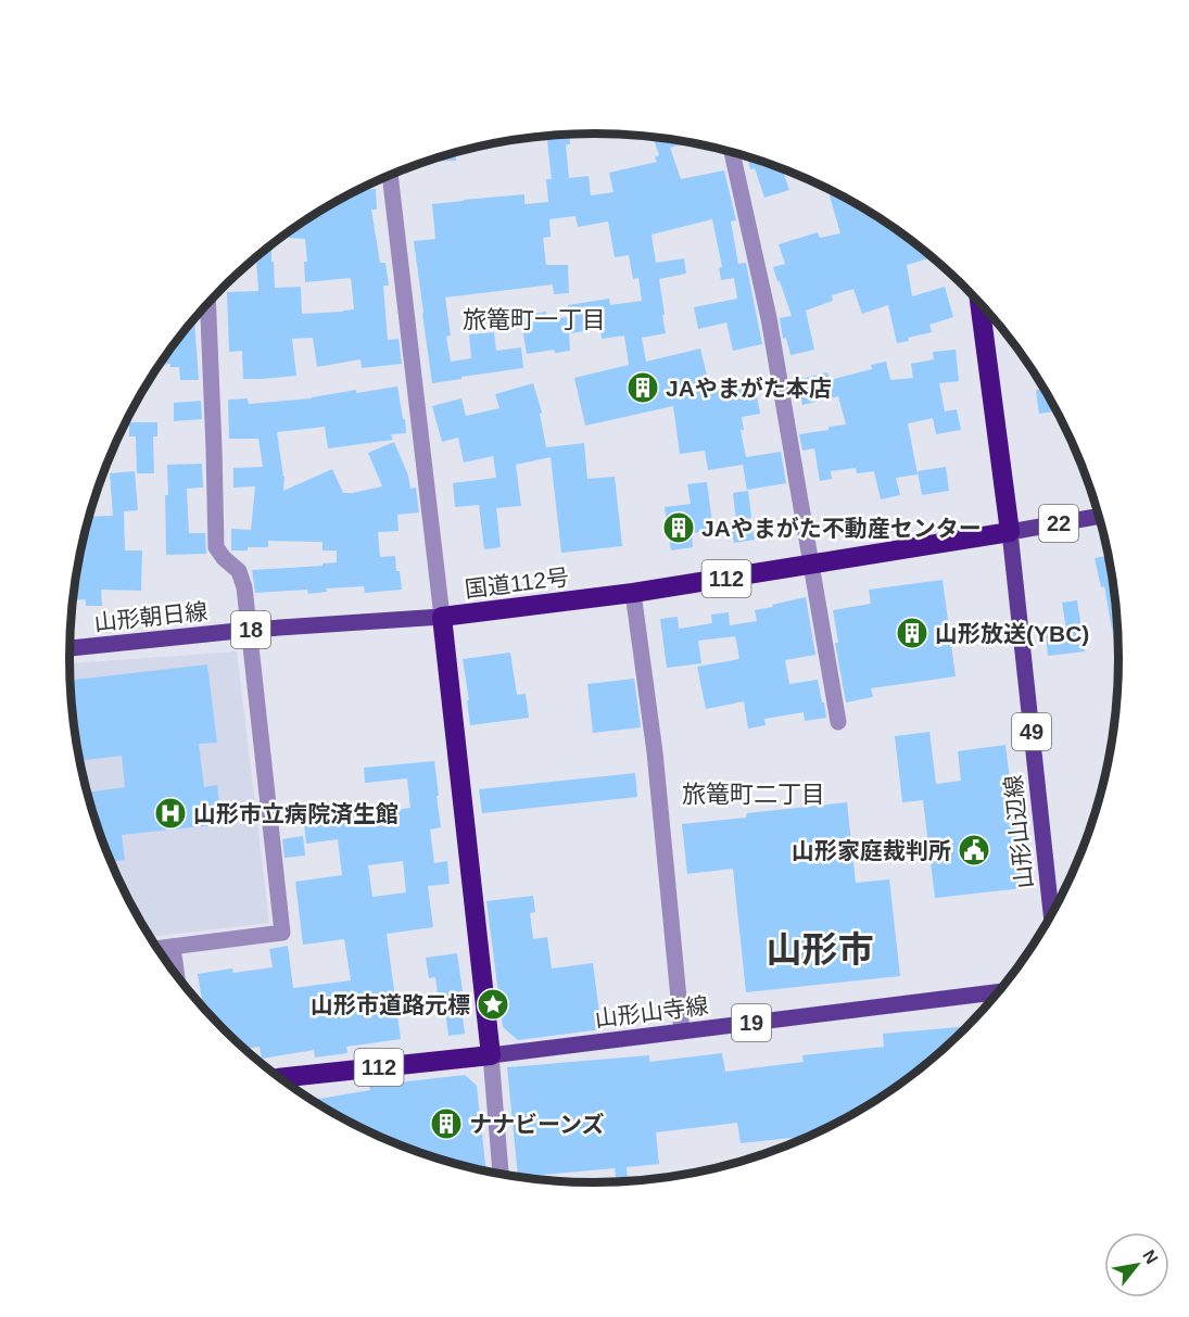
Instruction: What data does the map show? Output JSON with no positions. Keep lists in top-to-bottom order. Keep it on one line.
{"streets":{"highway":["112","国道112号"],"main road":["22","山形朝日線","18","49","山形山辺線","山形山寺線","19"]},"crossings":[["22","国道112号"],["22","山形山辺線"],["112","国道112号"],["112","山形山寺線"],["国道112号","山形朝日線"],["国道112号","山形山辺線"],["国道112号","山形山寺線"]],"districts":["旅篭町一丁目","旅篭町二丁目","山形市"],"places":{"building":["JAやまがた本店","JAやまがた不動産センター","山形放送(YBC)","ナナビーンズ"],"hospital":["山形市立病院済生館"],"public building":["山形家庭裁判所"],"place":["山形市道路元標"]},"north":"top right"}
